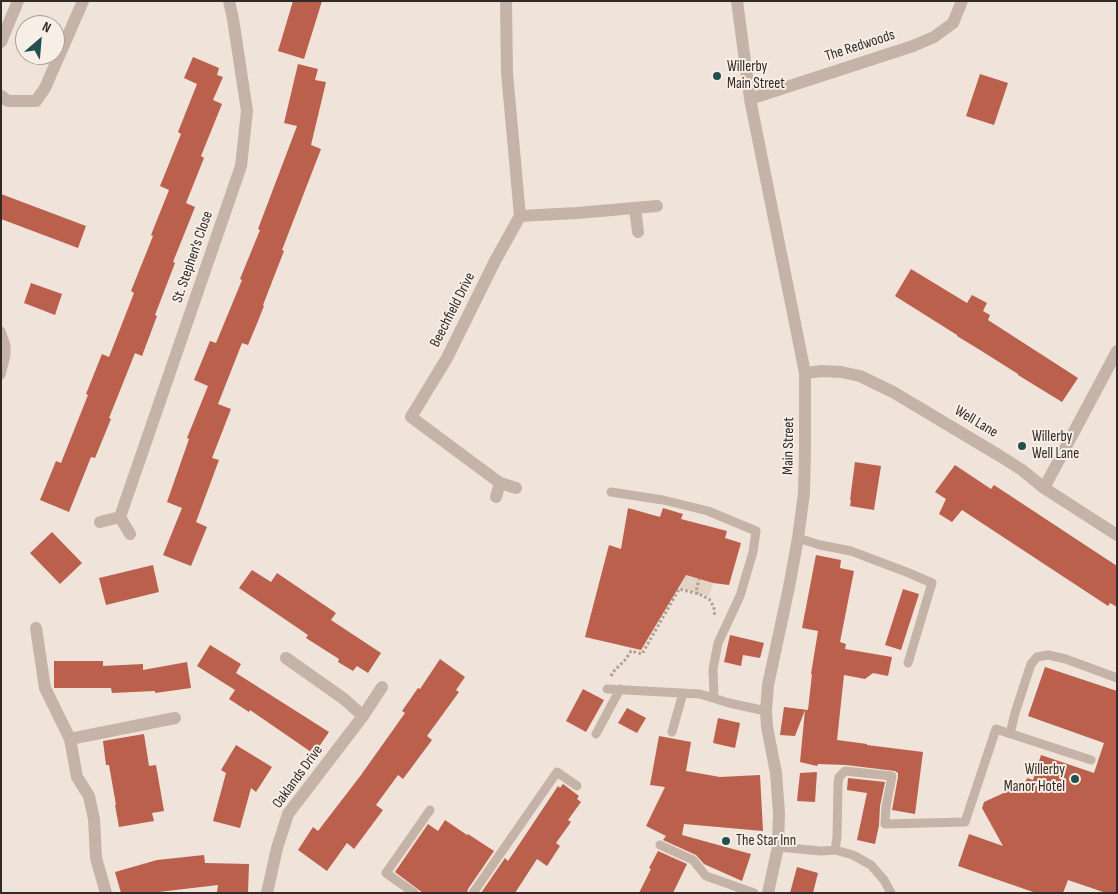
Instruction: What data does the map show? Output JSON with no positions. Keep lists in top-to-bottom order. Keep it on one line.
{"streets":{"street":["The Redwoods","St. Stephen's Close","Beechfield Drive","Well Lane","Main Street","Oaklands Drive"]},"crossings":[["The Redwoods","Main Street"],["Well Lane","Main Street"]],"places":["Willerby Main Street","Willerby Well Lane","Willerby Manor Hotel","The Star Inn"],"north":"top right"}
